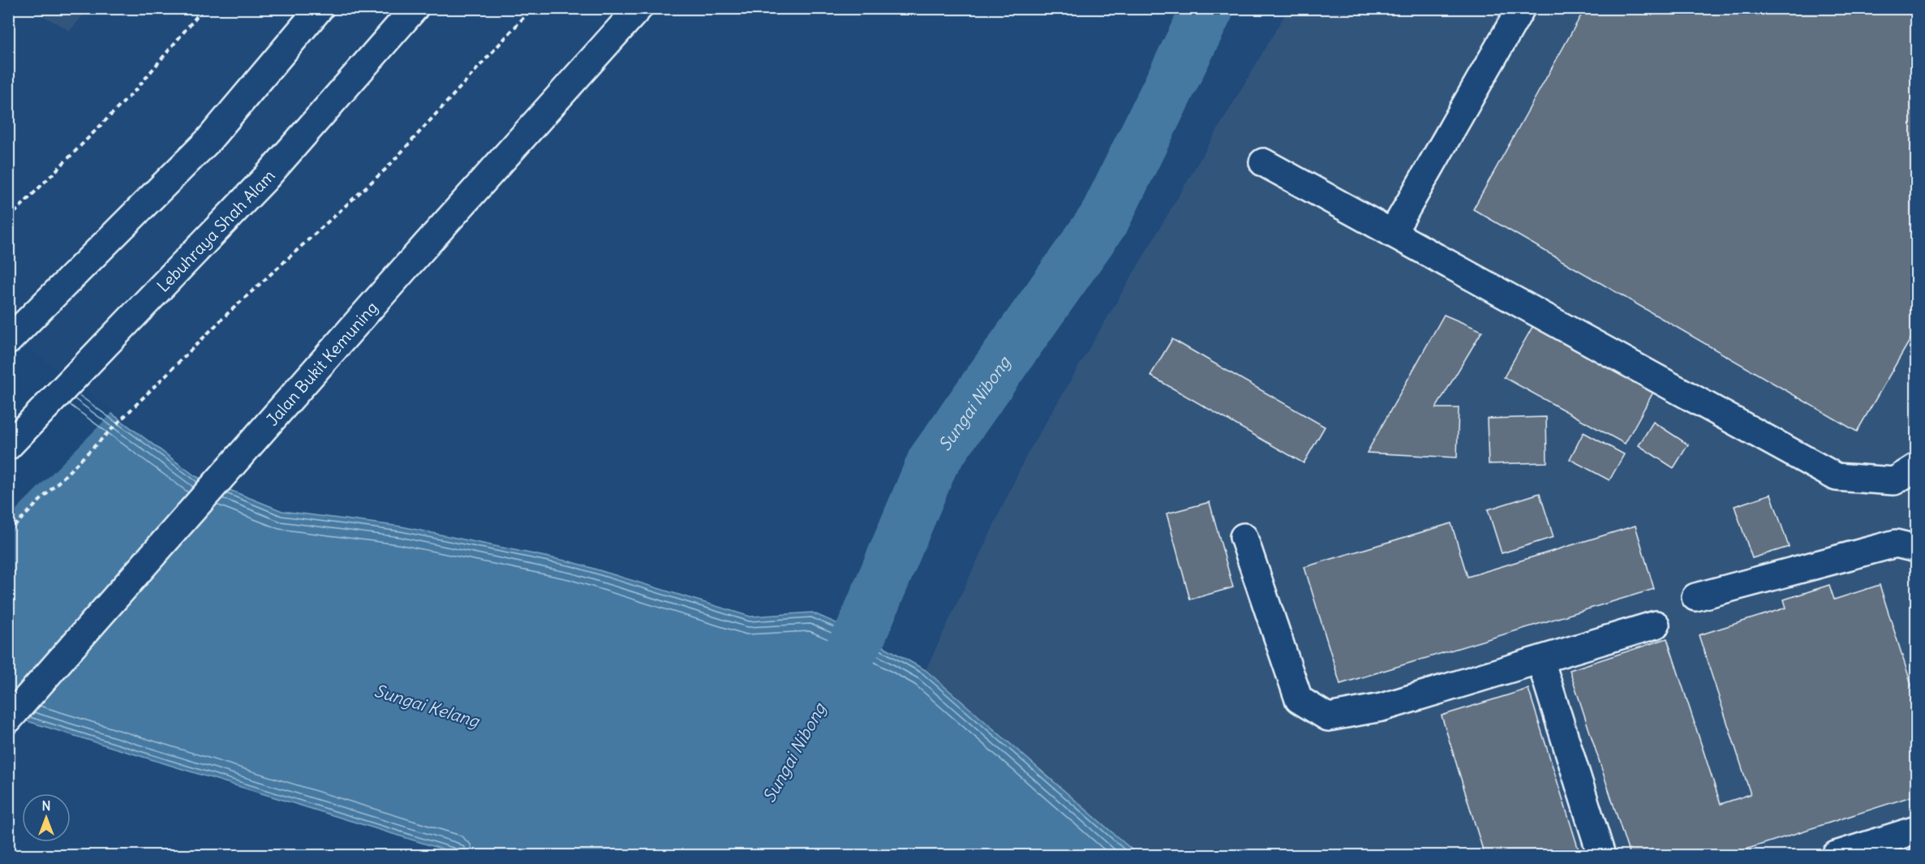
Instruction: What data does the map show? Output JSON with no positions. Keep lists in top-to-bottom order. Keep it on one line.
{"streets":{"main road":["Lebuhraya Shah Alam","Jalan Bukit Kemuning"]},"water":["Sungai Nibong","Sungai Kelang"],"north":"top"}
